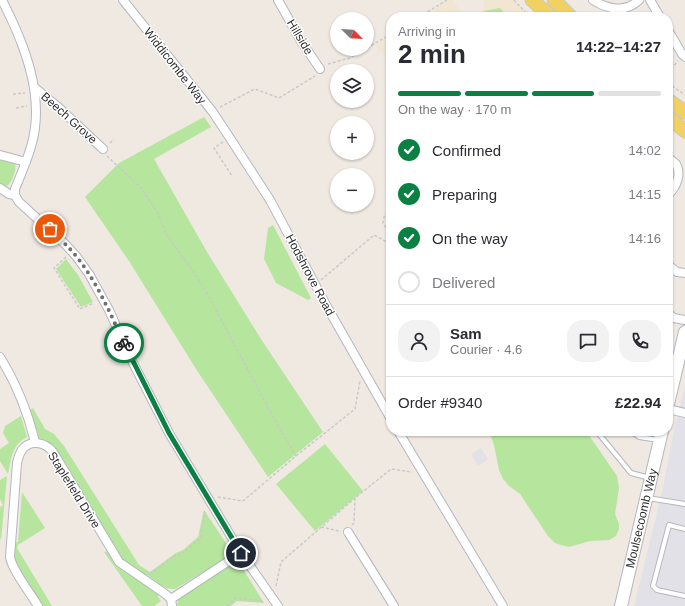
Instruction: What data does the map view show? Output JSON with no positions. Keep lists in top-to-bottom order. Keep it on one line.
{"streets":{"street":["Hillside","Widdicombe Way","Beech Grove","Hodshrove Road","Staplefield Drive","Moulsecoomb Way"]},"crossings":[["Widdicombe Way","Hodshrove Road"]],"north":"bottom right","page":{"map_buttons":["+","−"],"heading":["2 min","Arriving in","14:22–14:27"],"panel":["Sam","Courier · 4.6","Order #9340","£22.94"],"bar":"On the way · 170 m","list":[["Confirmed","14:02"],["Preparing","14:15"],["On the way","14:16"],"Delivered"]}}
